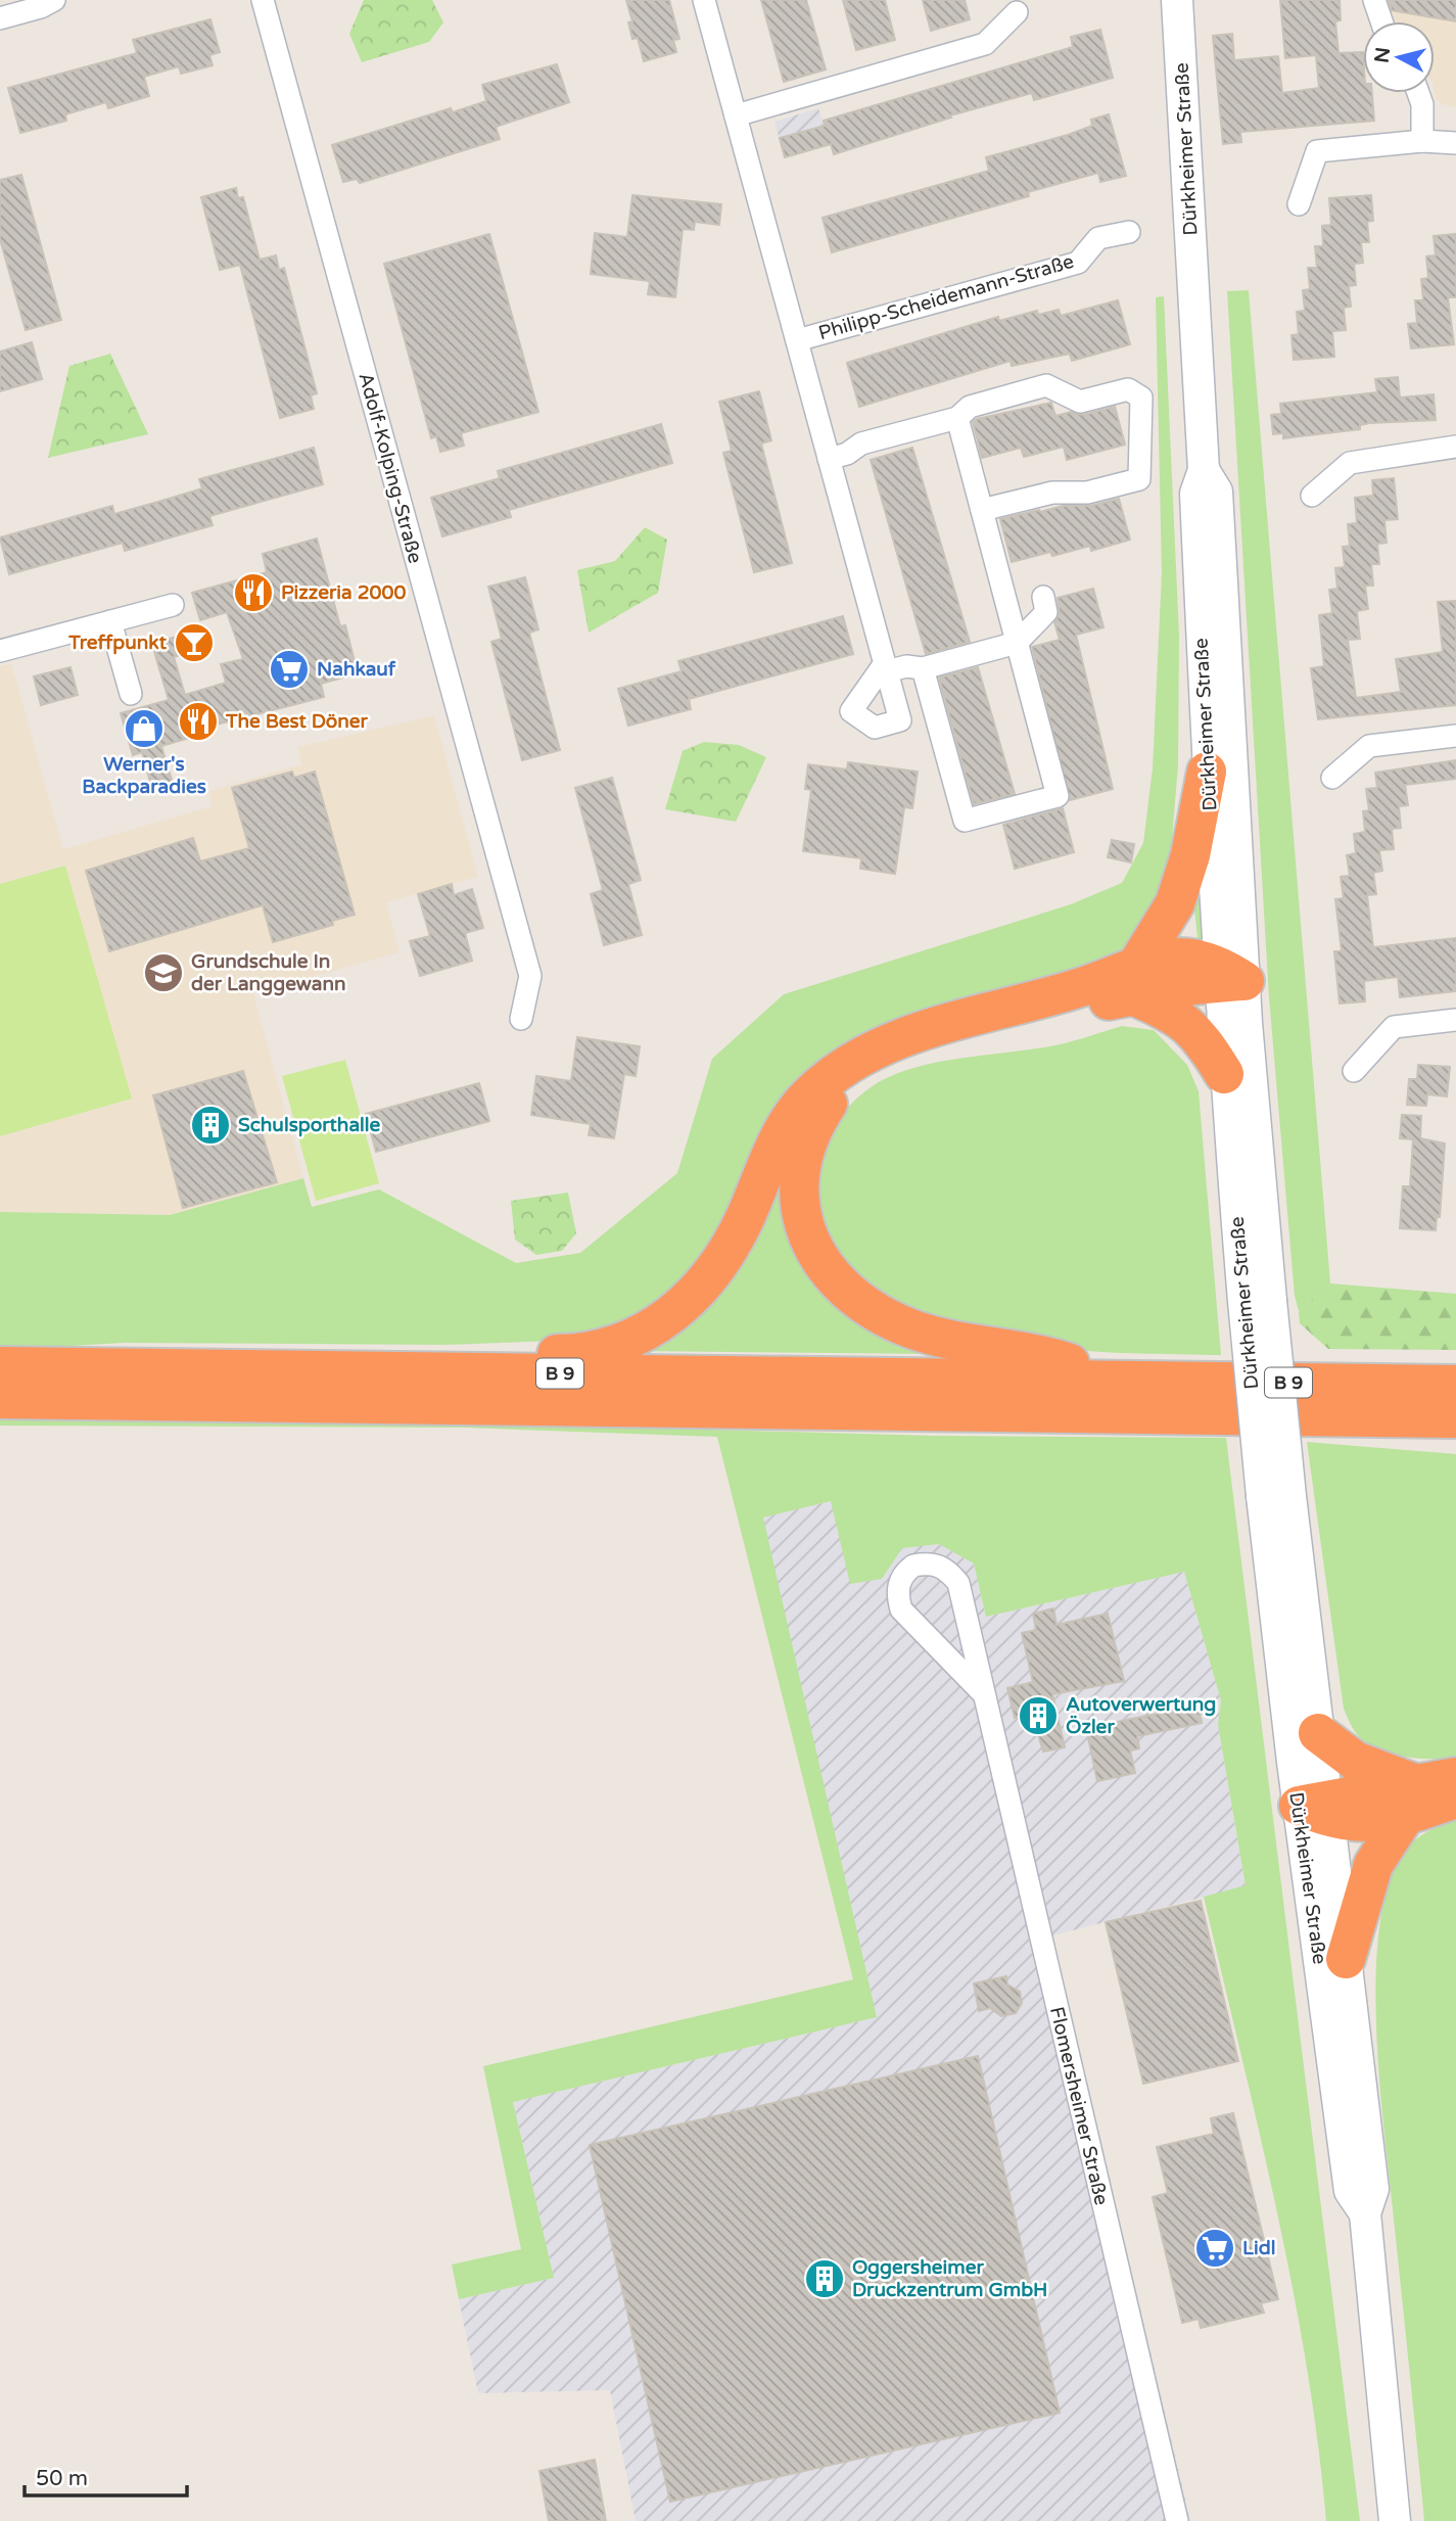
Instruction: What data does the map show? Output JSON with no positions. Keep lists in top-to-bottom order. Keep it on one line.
{"streets":{"highway":["B 9"],"main road":["Dürkheimer Straße"],"street":["Philipp-Scheidemann-Straße","Adolf-Kolping-Straße","Flomersheimer Straße"]},"places":{"restaurant":["Pizzeria 2000","The Best Döner"],"bar":["Treffpunkt"],"supermarket":["Nahkauf","Lidl"],"shop":["Werner's Backparadies"],"school or university":["Grundschule In der Langgewann"],"building":["Schulsporthalle","Autoverwertung Özler","Oggersheimer Druckzentrum GmbH"]},"scale_bar":"50 m","north":"left"}
